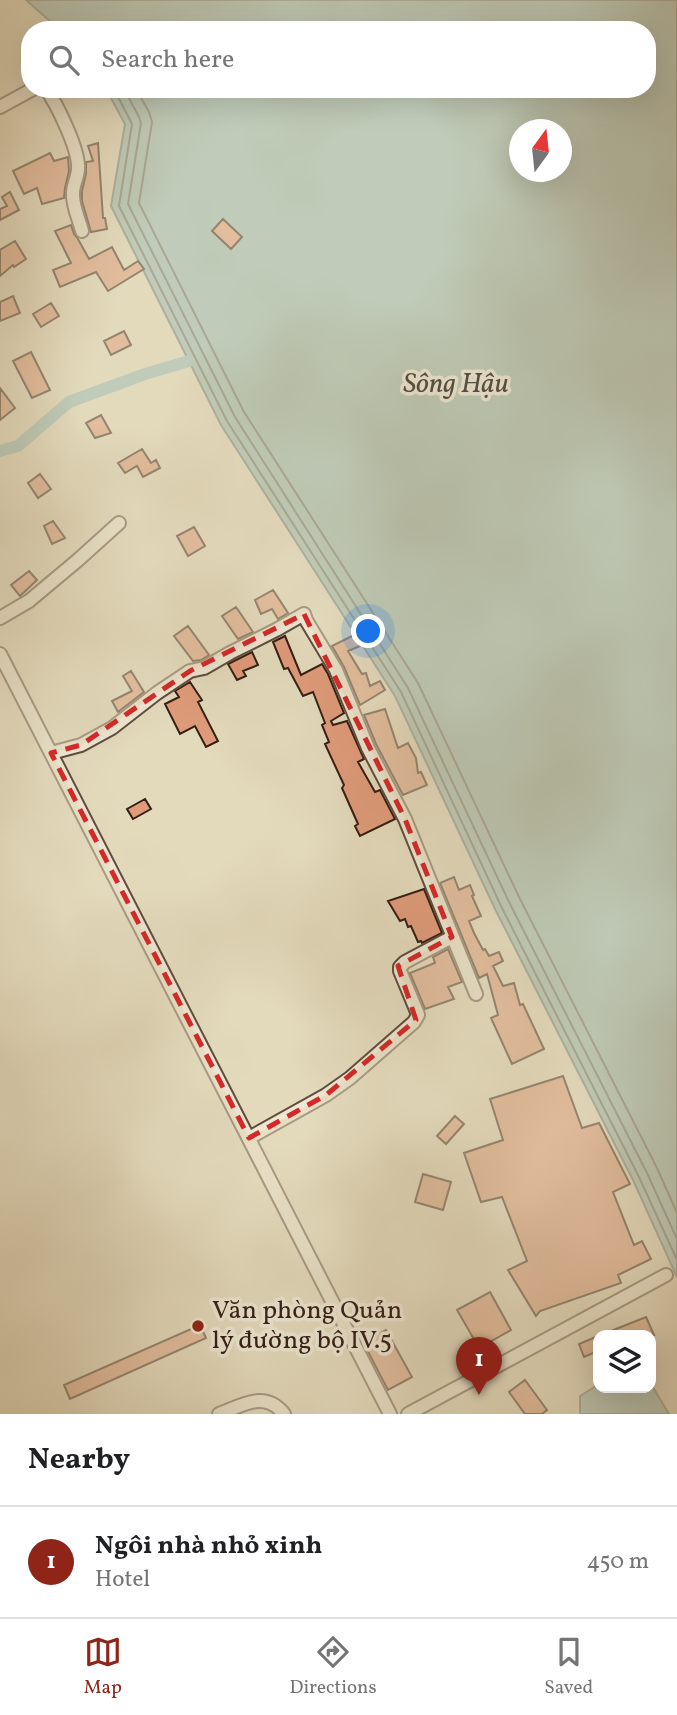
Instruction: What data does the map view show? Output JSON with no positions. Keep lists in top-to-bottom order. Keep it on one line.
{"water":["Sông Hậu"],"places":["Văn phòng Quản lý đường bộ IV.5"],"north":"top","page":{"search":"Search here","pins":"1","heading":"Nearby","list":[{"mark":"1","name":"Ngôi nhà nhỏ xinh","note":"Hotel","value":"450 m"}],"nav":["Map","Directions","Saved"]}}
